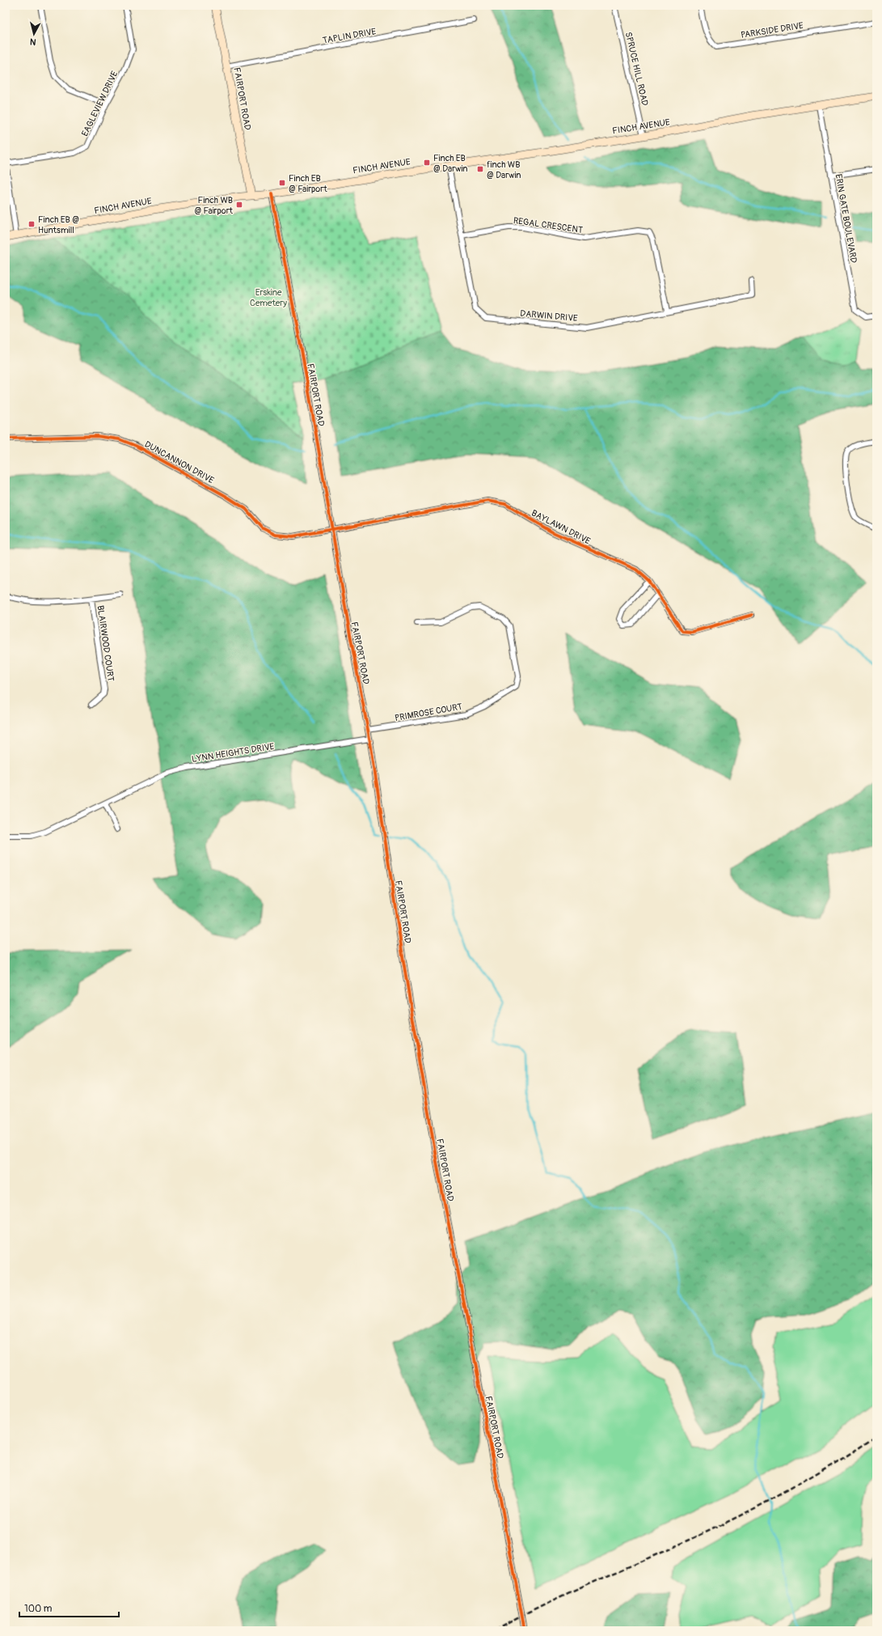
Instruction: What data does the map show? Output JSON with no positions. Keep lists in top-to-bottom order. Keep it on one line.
{"streets":{"main road":["FAIRPORT ROAD","FINCH AVENUE"],"street":["PARKSIDE DRIVE","TAPLIN DRIVE","SPRUCE HILL ROAD","EAGLEVIEW DRIVE","ERIN GATE BOULEVARD","REGAL CRESCENT","DARWIN DRIVE","DUNCANNON DRIVE","BAYLAWN DRIVE","BLAIRWOOD COURT","PRIMROSE COURT","LYNN HEIGHTS DRIVE"]},"crossings":[["TAPLIN DRIVE","FAIRPORT ROAD"],["SPRUCE HILL ROAD","FINCH AVENUE"],["FAIRPORT ROAD","FINCH AVENUE"],["FAIRPORT ROAD","DUNCANNON DRIVE"],["FAIRPORT ROAD","BAYLAWN DRIVE"],["FAIRPORT ROAD","PRIMROSE COURT"],["FAIRPORT ROAD","LYNN HEIGHTS DRIVE"],["FINCH AVENUE","ERIN GATE BOULEVARD"],["FINCH AVENUE","DARWIN DRIVE"],["REGAL CRESCENT","DARWIN DRIVE"],["DUNCANNON DRIVE","BAYLAWN DRIVE"]],"parks":["Erskine Cemetery"],"places":{"transit":["Finch EB @ Darwin","finch WB @ Darwin","Finch EB @ Fairport","Finch WB @ Fairport","Finch EB @ Huntsmill"]},"scale_bar":"100 m","north":"bottom"}
